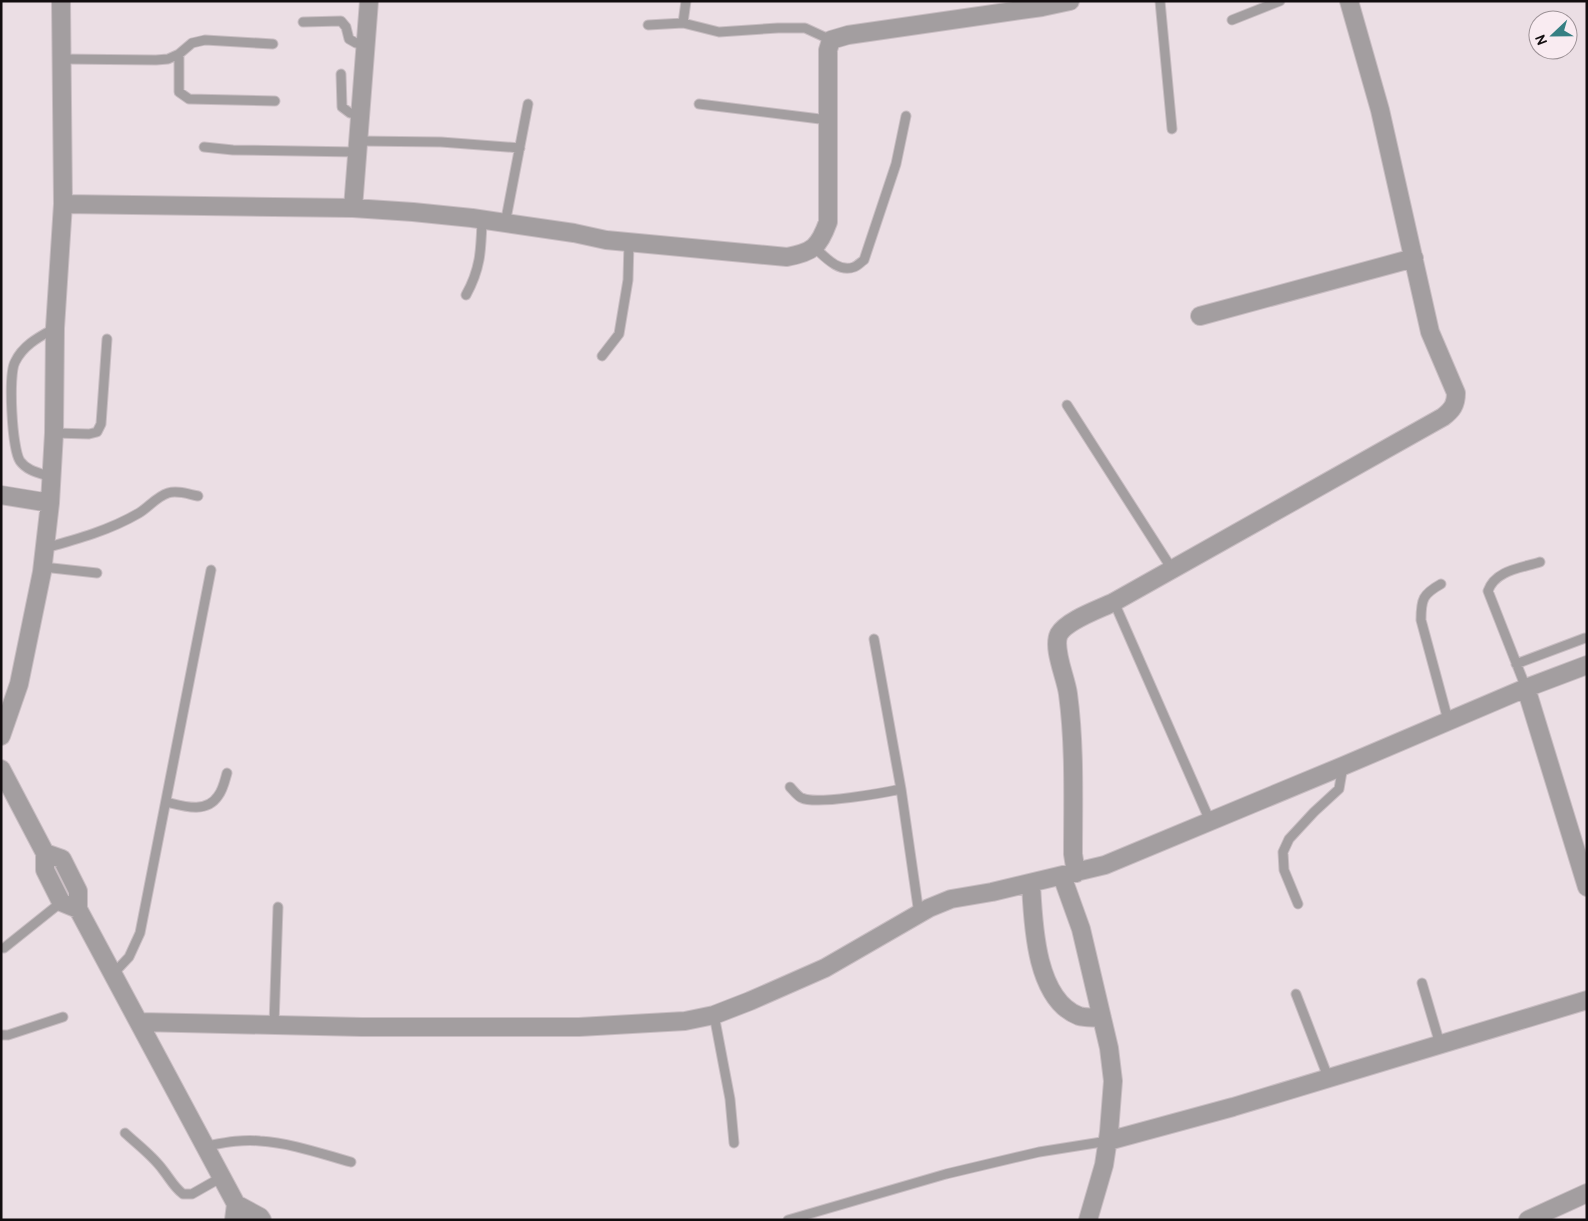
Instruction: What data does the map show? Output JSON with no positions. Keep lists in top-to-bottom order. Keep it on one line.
{"north":"left"}
